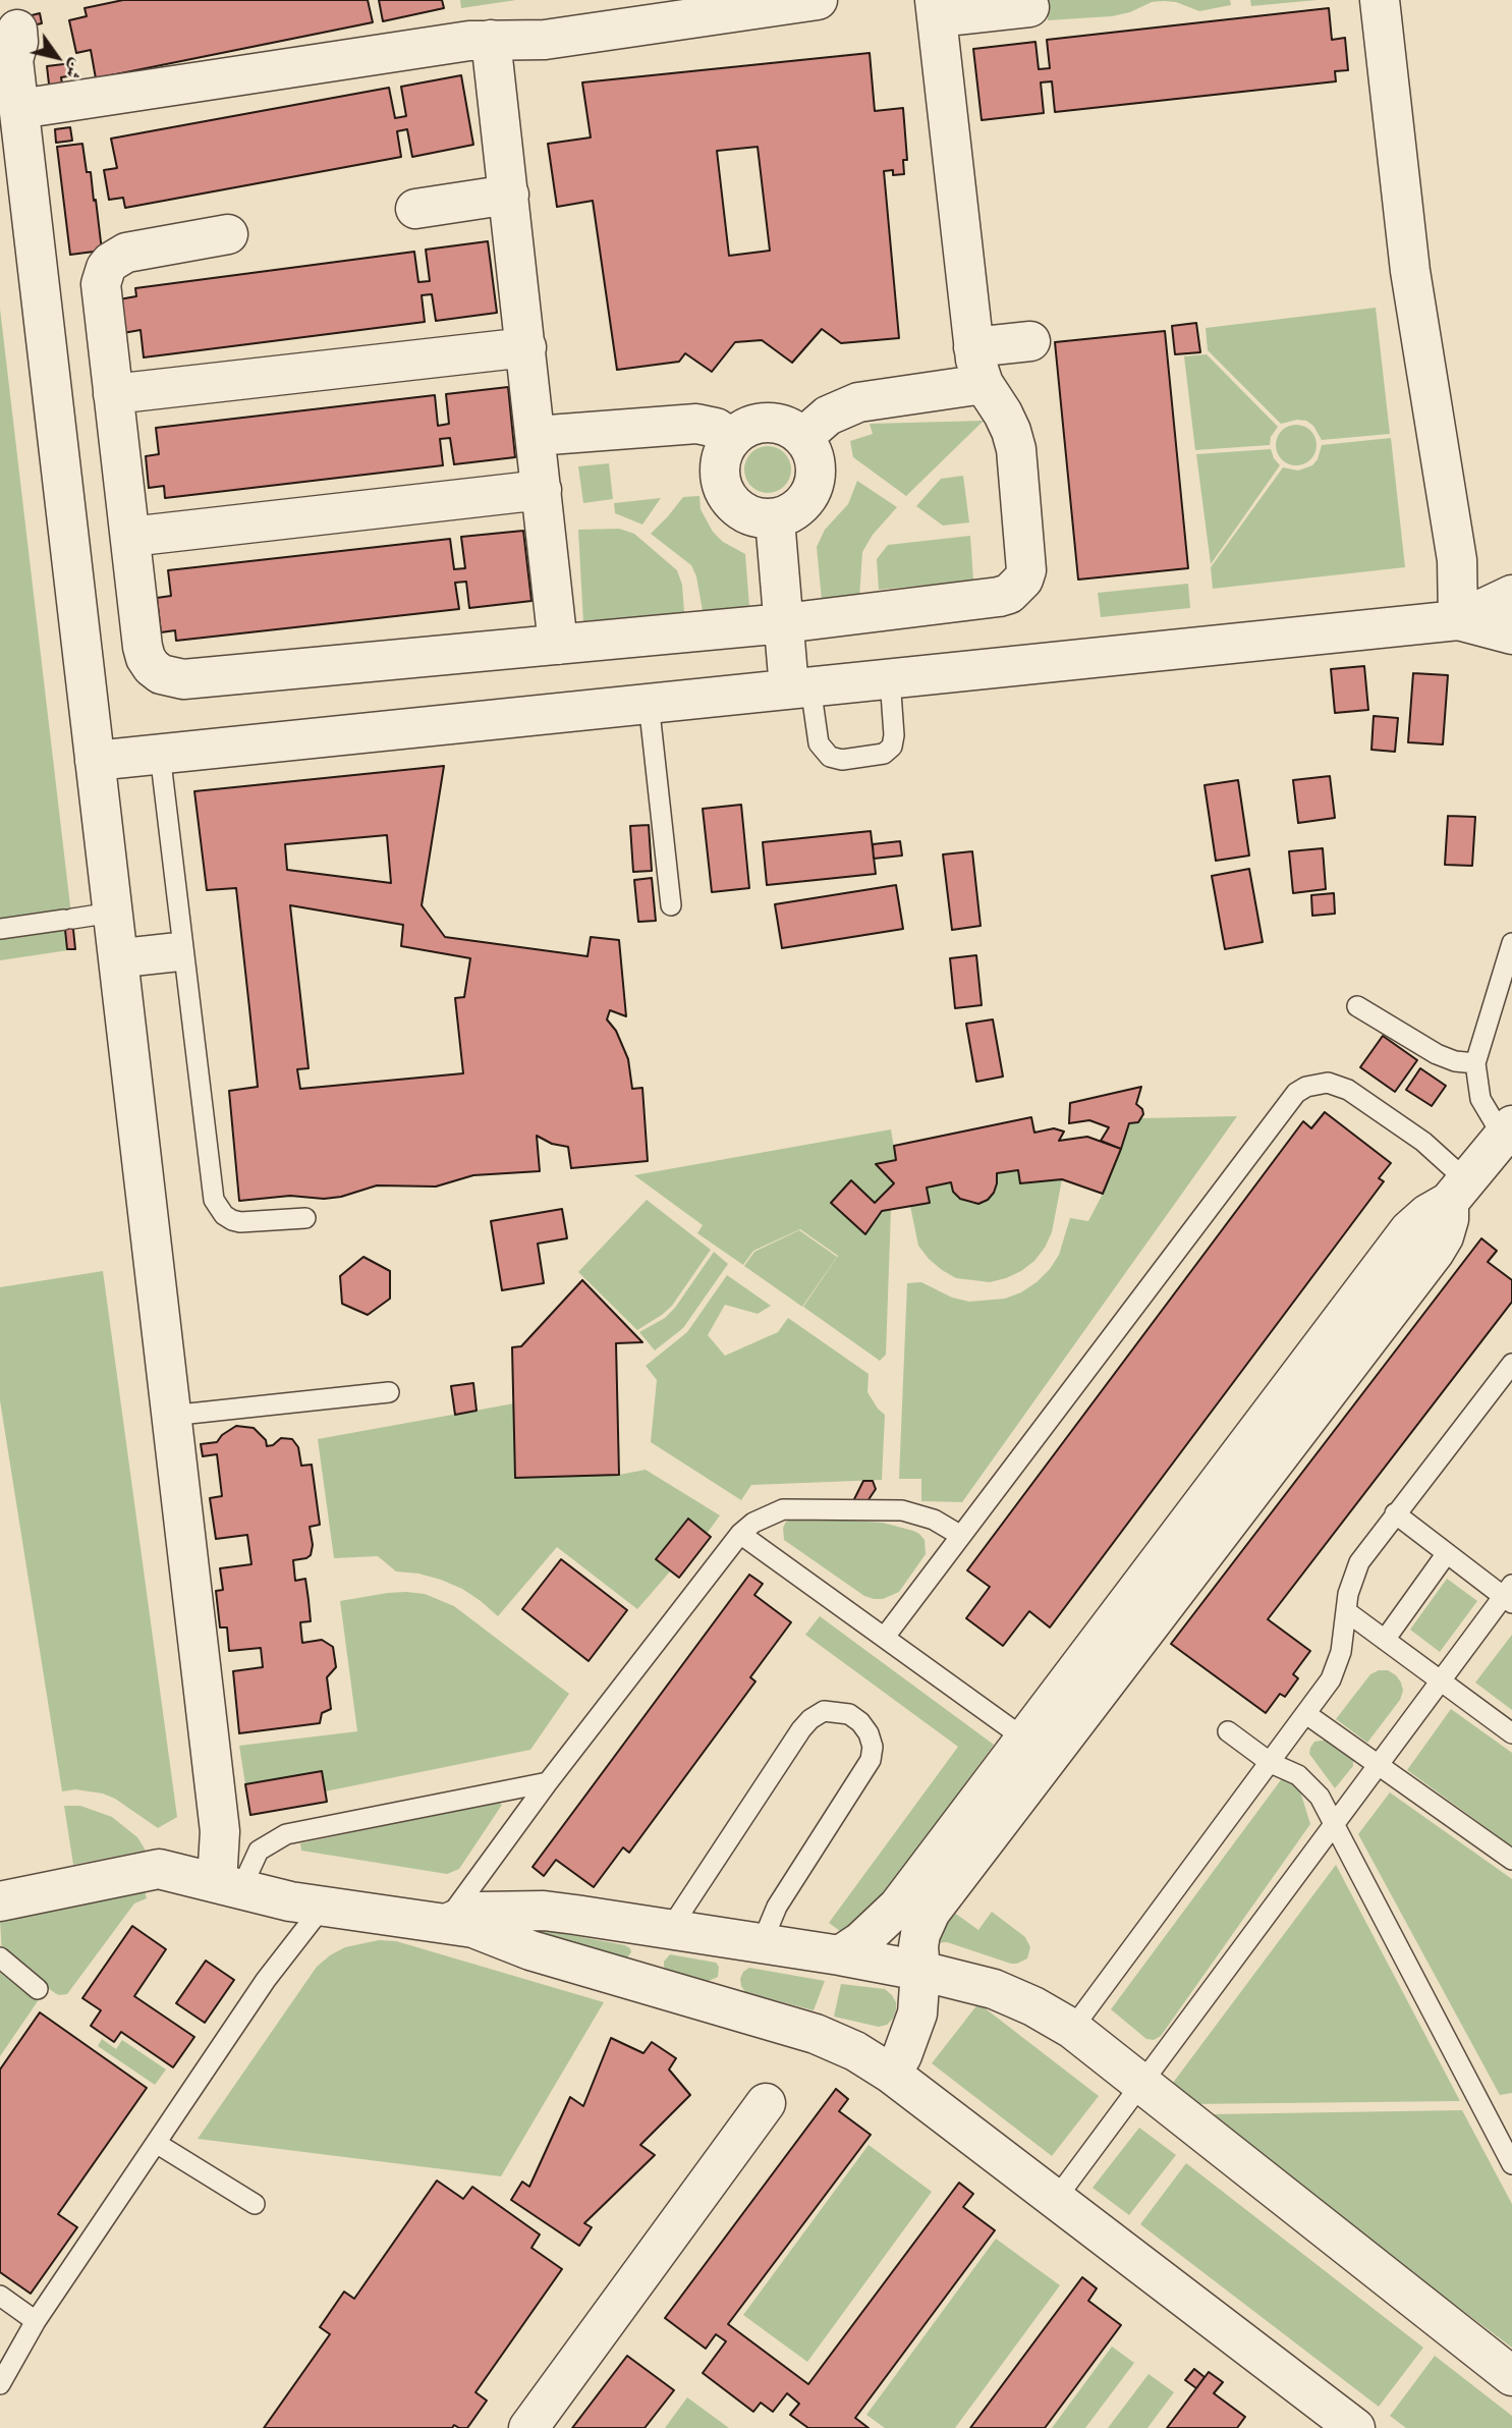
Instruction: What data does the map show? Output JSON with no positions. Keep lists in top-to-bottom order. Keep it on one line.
{"north":"bottom right"}
